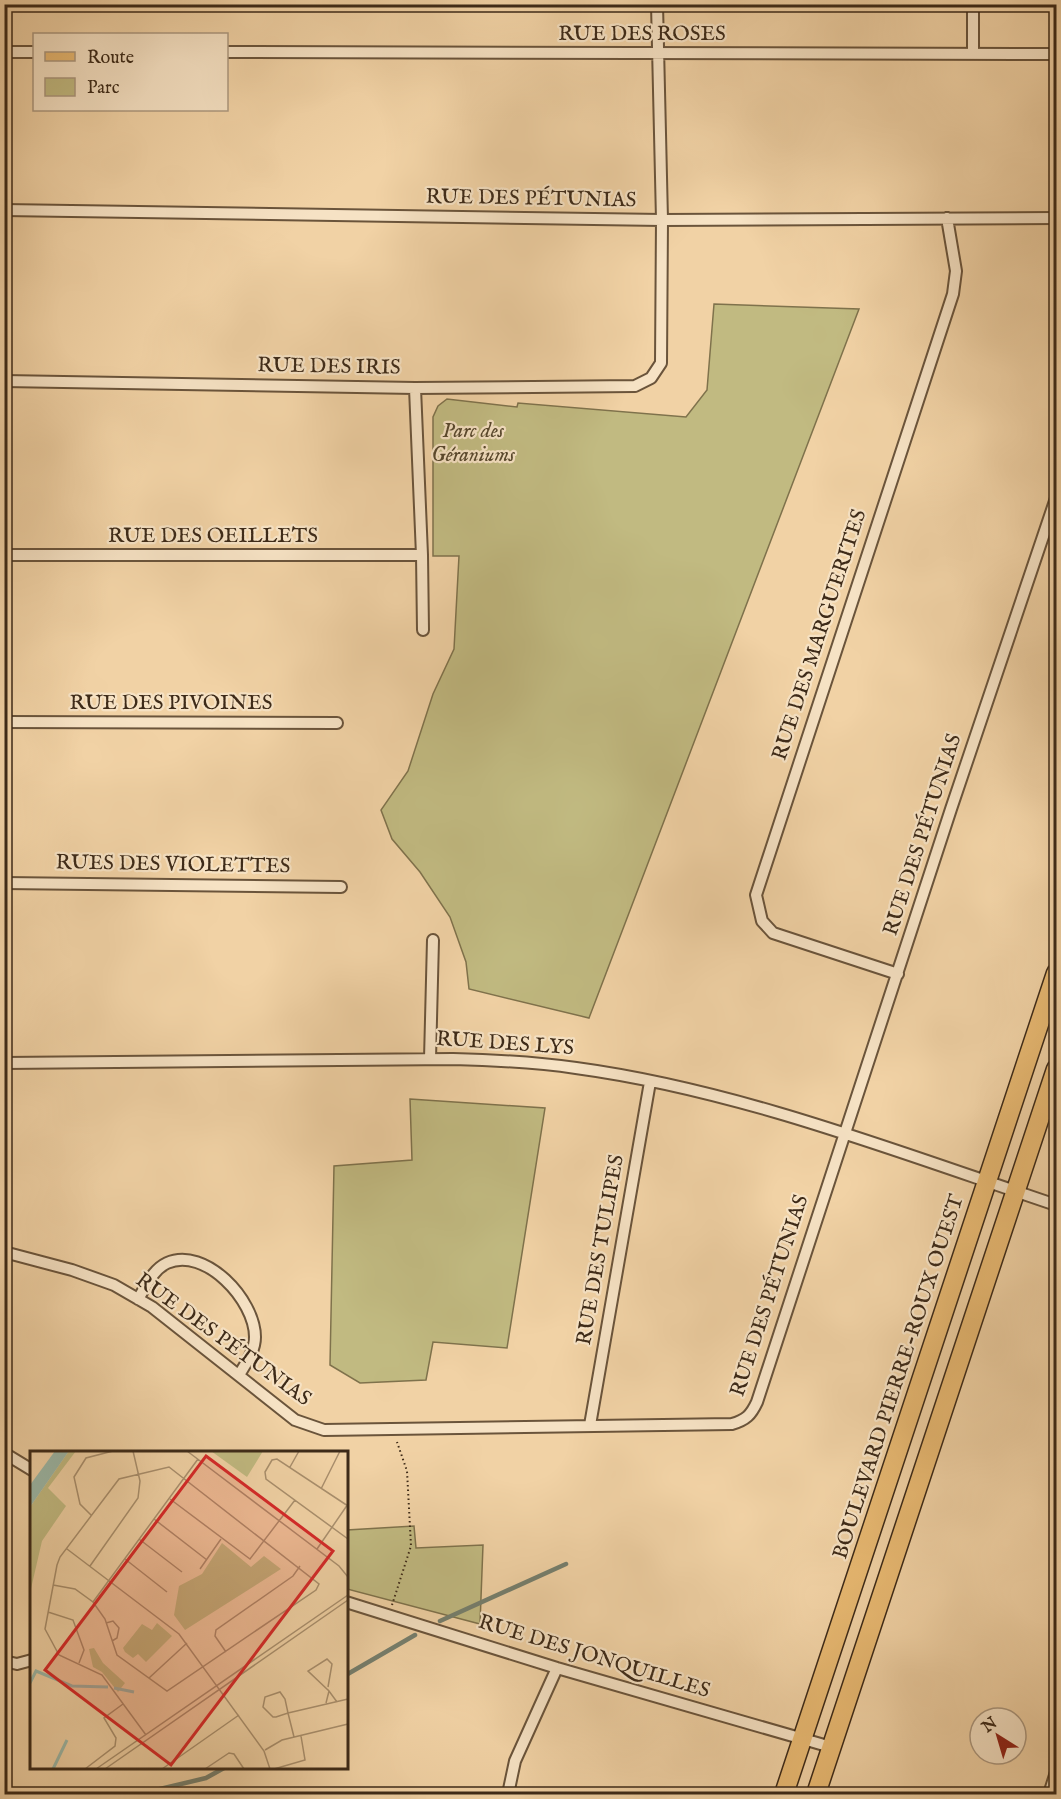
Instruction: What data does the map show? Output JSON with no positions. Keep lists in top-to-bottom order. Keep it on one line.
{"streets":{"main road":["BOULEVARD PIERRE-ROUX OUEST"],"street":["RUE DES ROSES","RUE DES PÉTUNIAS","RUE DES IRIS","RUE DES OEILLETS","RUE DES MARGUERITES","RUE DES PIVOINES","RUES DES VIOLETTES","RUE DES LYS","RUE DES TULIPES","RUE DES JONQUILLES"]},"crossings":[["RUE DES PÉTUNIAS","RUE DES IRIS"],["RUE DES PÉTUNIAS","RUE DES MARGUERITES"],["RUE DES PÉTUNIAS","RUE DES LYS"],["RUE DES PÉTUNIAS","RUE DES TULIPES"],["RUE DES LYS","RUE DES TULIPES"],["RUE DES LYS","BOULEVARD PIERRE-ROUX OUEST"],["BOULEVARD PIERRE-ROUX OUEST","RUE DES JONQUILLES"]],"parks":["Parc des Géraniums"],"legend":["Route","Parc"],"north":"top left"}
